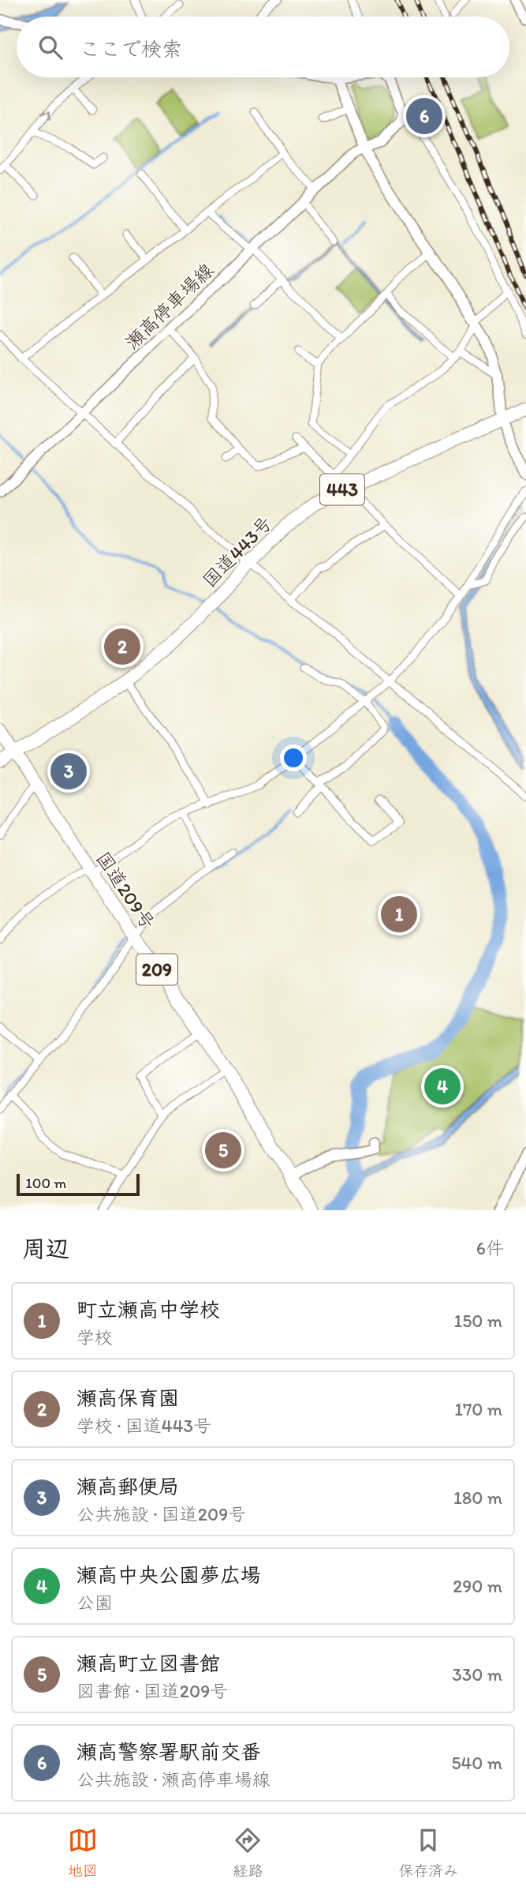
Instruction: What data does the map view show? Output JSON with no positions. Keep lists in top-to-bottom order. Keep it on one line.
{"streets":{"highway":["443","国道443号","国道209号","209"],"street":["瀬高停車場線"]},"crossings":[["国道443号","国道209号"]],"scale_bar":"100 m","page":{"search":"ここで検索","pins":["6","2","3","1","4","5"],"scale":"100 m","heading":["周辺","6件"],"list":[{"mark":"1","name":"町立瀬高中学校","note":"学校","value":"150 m"},{"mark":"2","name":"瀬高保育園","note":"学校 · 国道443号","value":"170 m"},{"mark":"3","name":"瀬高郵便局","note":"公共施設 · 国道209号","value":"180 m"},{"mark":"4","name":"瀬高中央公園夢広場","note":"公園","value":"290 m"},{"mark":"5","name":"瀬高町立図書館","note":"図書館 · 国道209号","value":"330 m"},{"mark":"6","name":"瀬高警察署駅前交番","note":"公共施設 · 瀬高停車場線","value":"540 m"}],"nav":["地図","経路","保存済み"]}}
